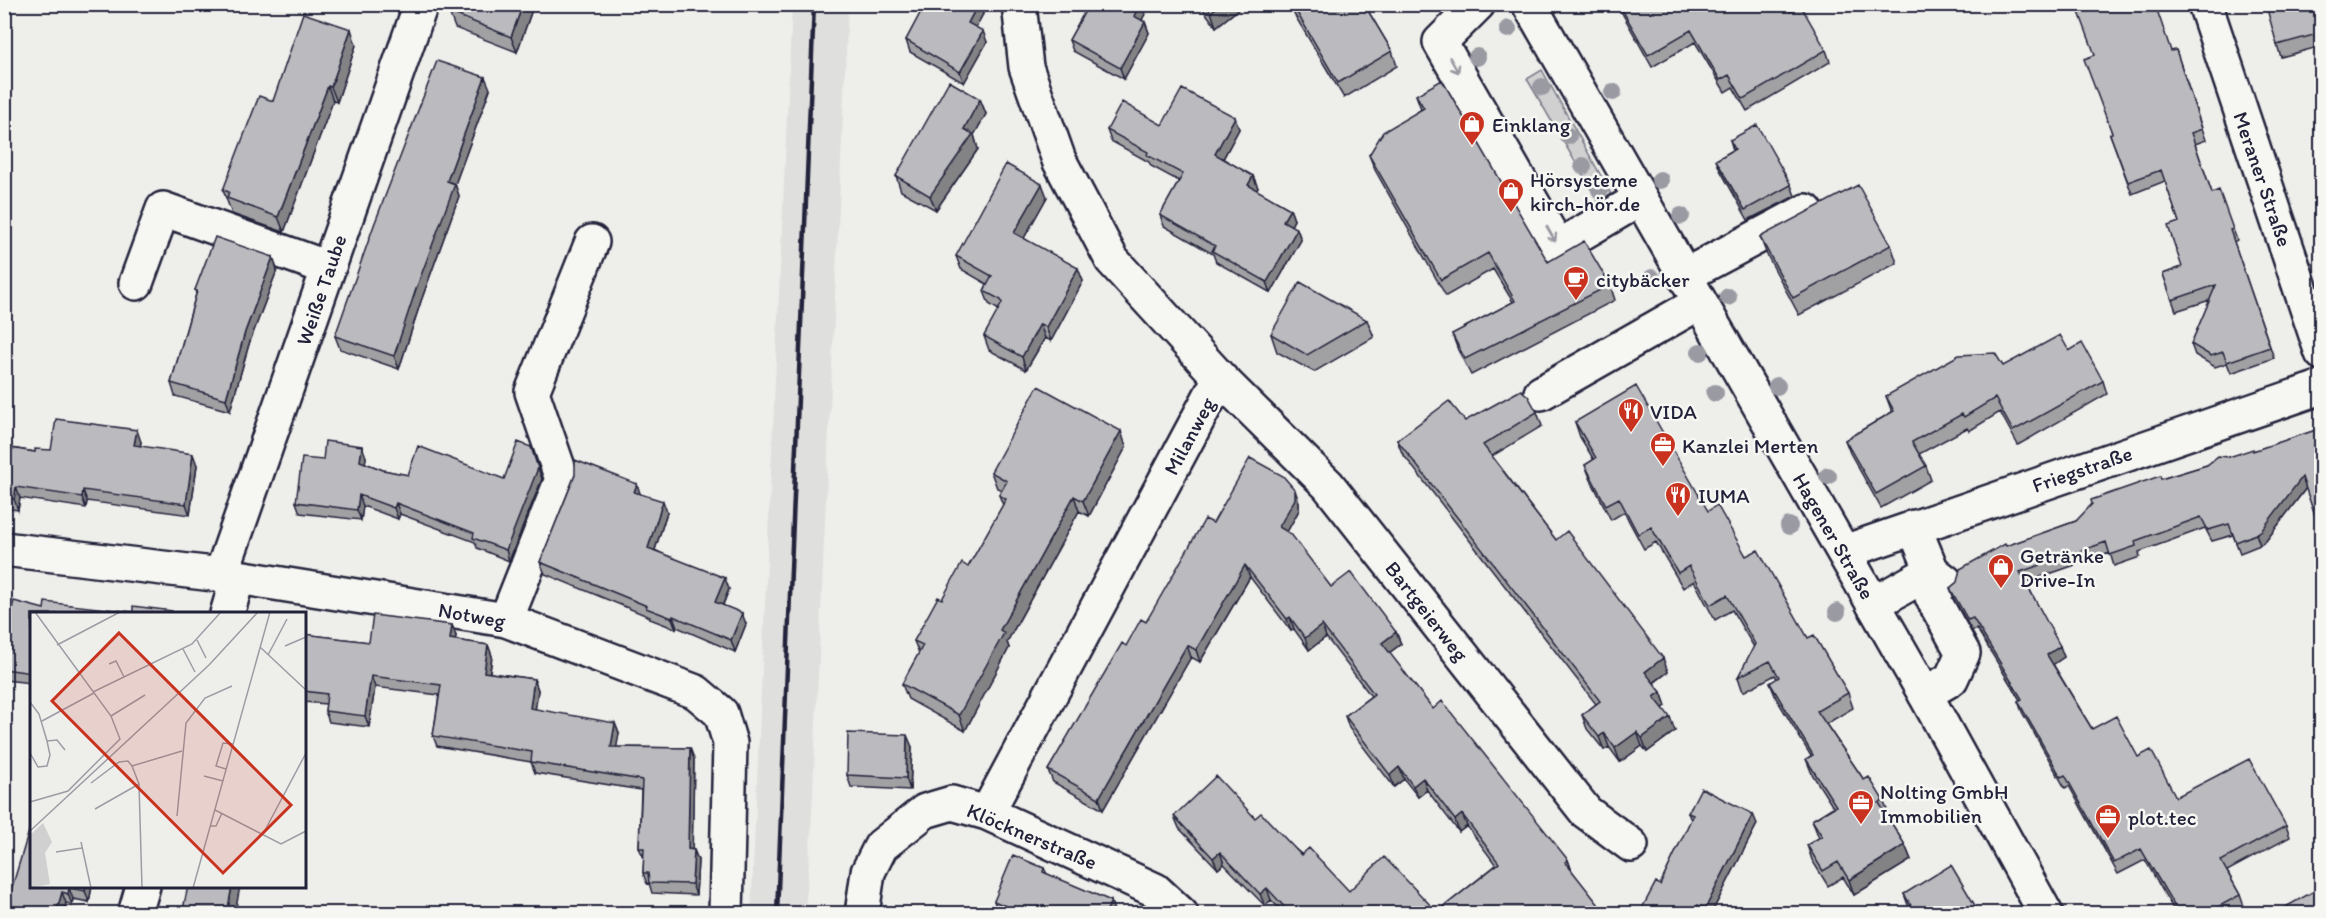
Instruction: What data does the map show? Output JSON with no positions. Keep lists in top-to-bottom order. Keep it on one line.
{"streets":{"street":["Meraner Straße","Weiße Taube","Milanweg","Friegstraße","Hagener Straße","Bartgeierweg","Notweg","Klöcknerstraße"]},"crossings":[["Weiße Taube","Notweg"],["Milanweg","Bartgeierweg"],["Milanweg","Klöcknerstraße"],["Friegstraße","Hagener Straße"]],"places":{"shop":["Einklang","Hörsysteme kirch-hör.de","Getränke Drive-In"],"cafe":["citybäcker"],"restaurant":["VIDA","IUMA"],"office":["Kanzlei Merten","Nolting GmbH Immobilien","plot.tec"]}}
